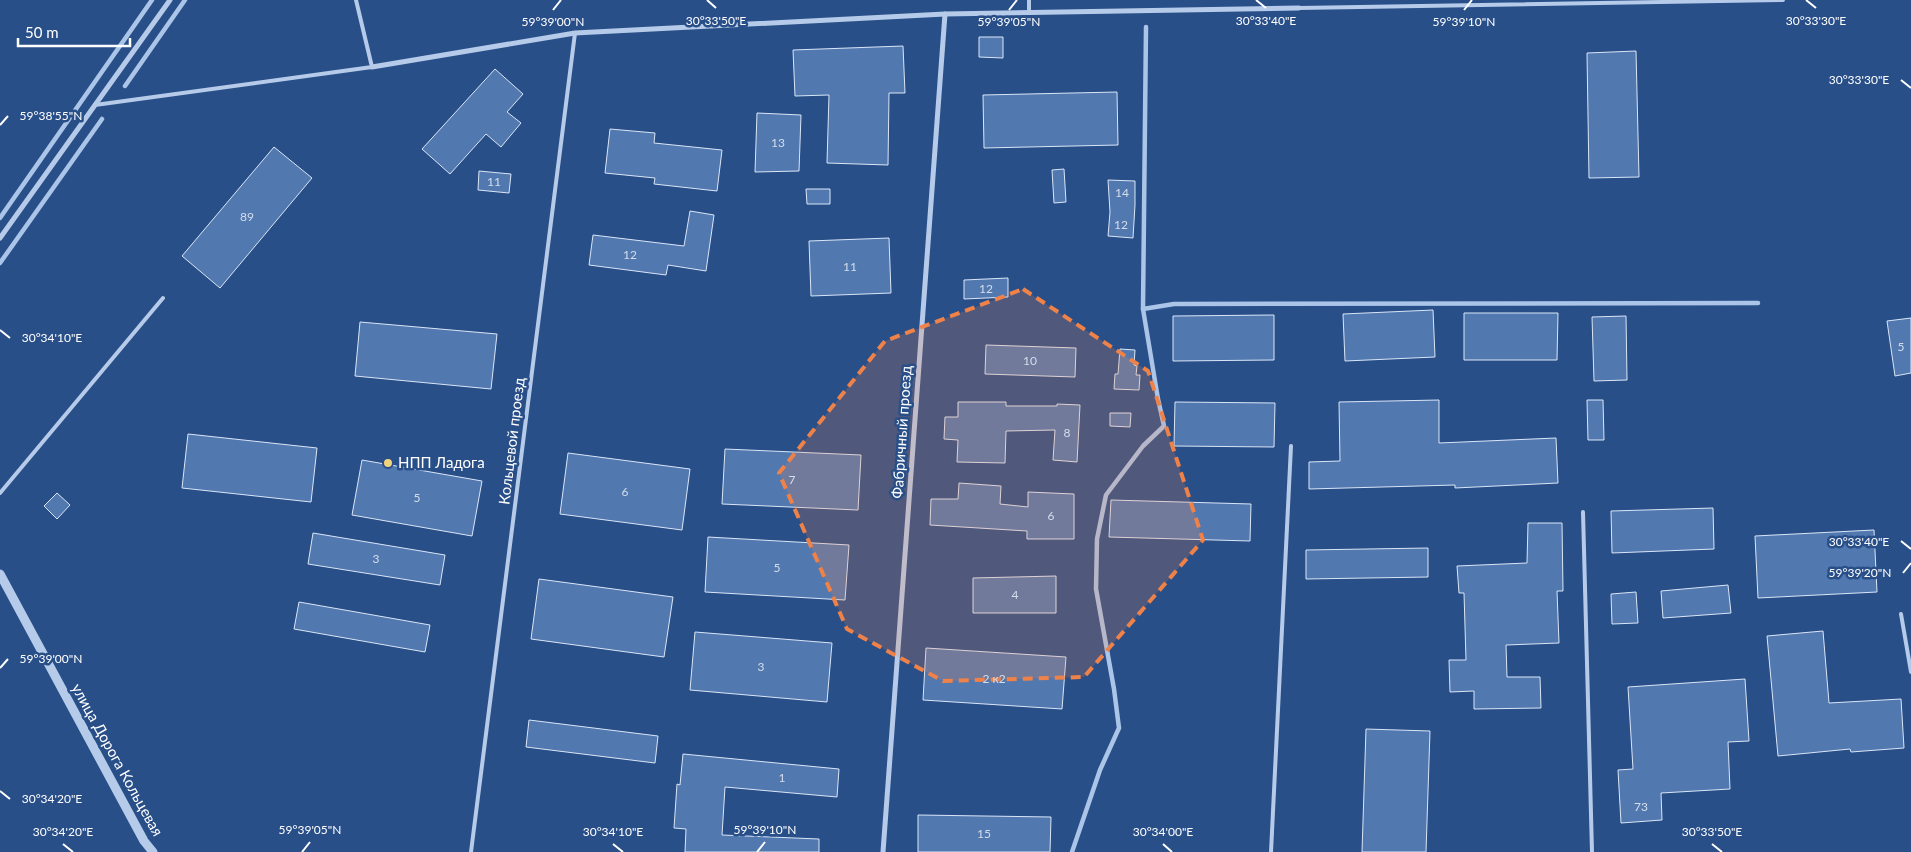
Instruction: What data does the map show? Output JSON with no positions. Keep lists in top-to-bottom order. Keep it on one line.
{"streets":{"street":["Фабричный проезд","улица Дорога Кольцевая"],"lane":["Кольцевой проезд"]},"places":["НПП Ладога"],"house_numbers":["13","11","14","89","12","12","11","12","5","10","8","7","6","5","6","3","5","4","3","2 к2","1","73","15"],"scale_bar":"50 m","coordinates":["30°33'30\"E","30°33'50\"E","30°33'40\"E","59°39'00\"N","59°39'05\"N","59°39'10\"N","59°38'55\"N","30°34'10\"E","59°39'20\"N","30°34'20\"E","30°34'00\"E"]}
